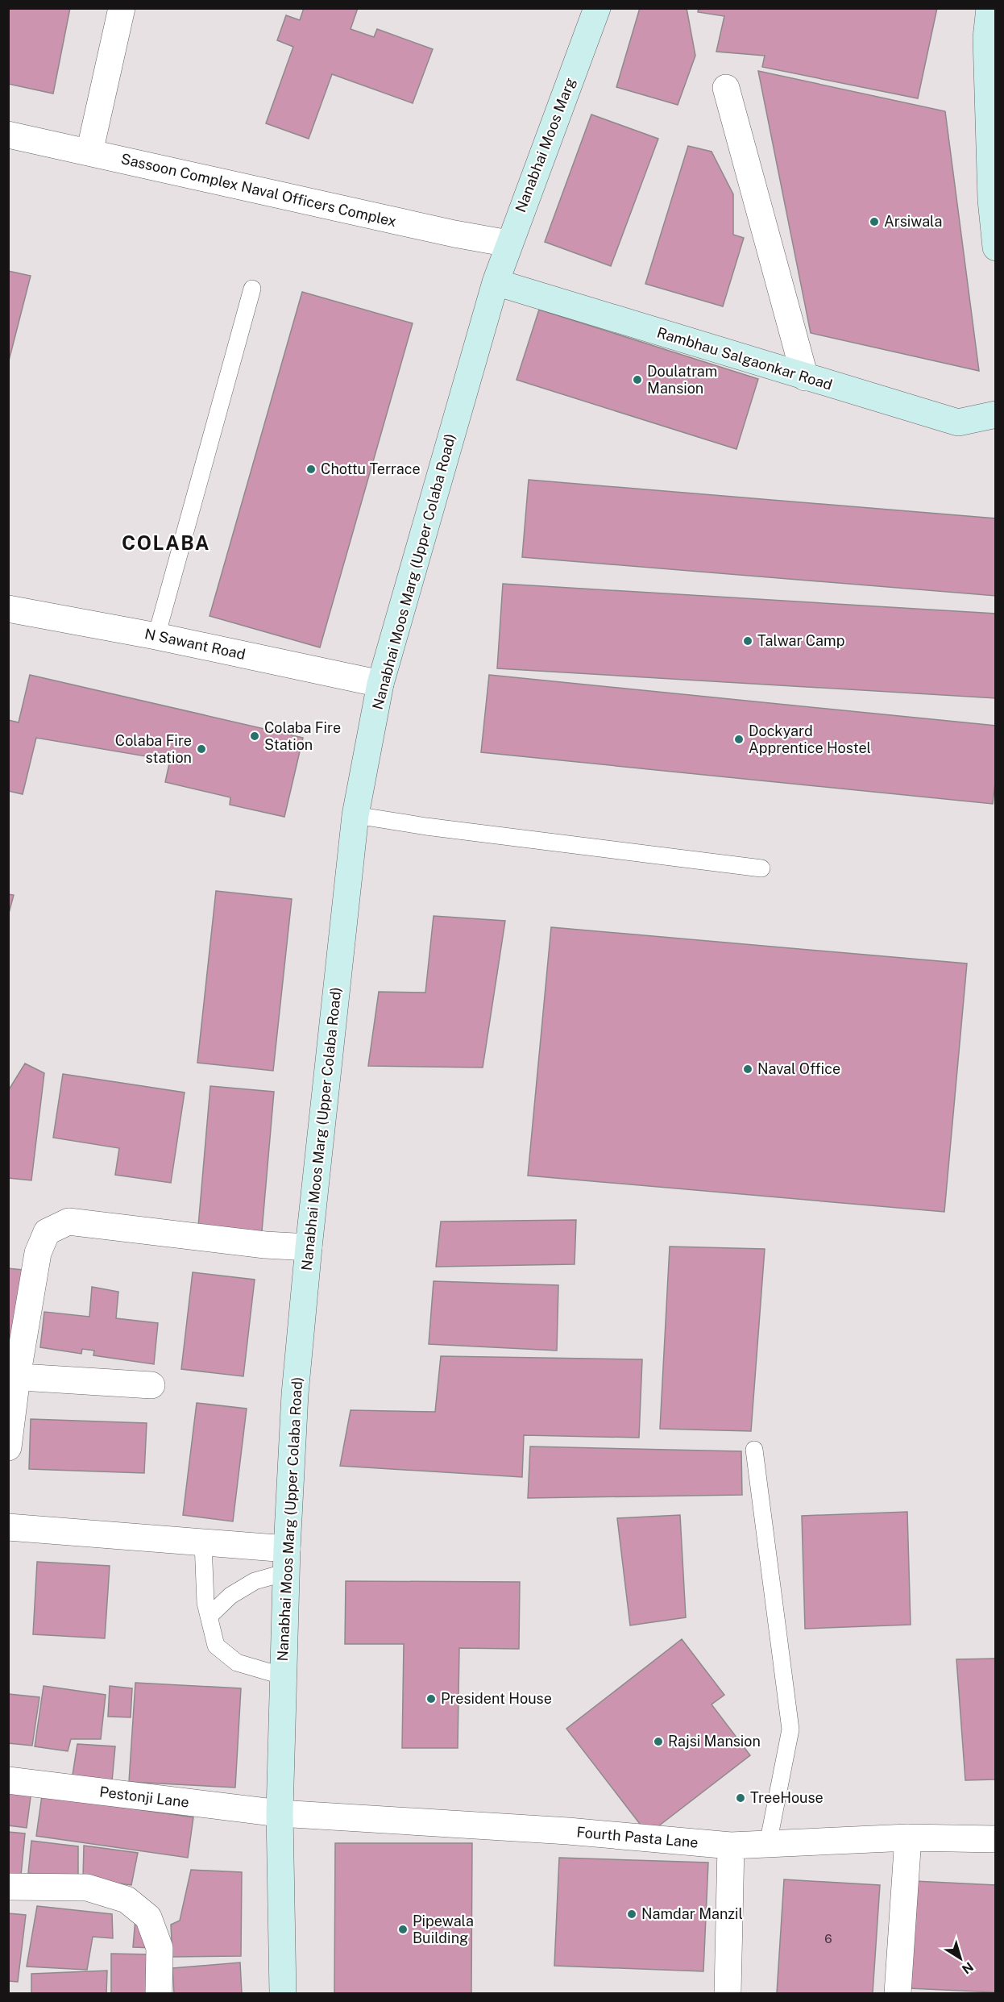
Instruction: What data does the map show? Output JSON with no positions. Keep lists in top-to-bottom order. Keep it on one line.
{"streets":{"main road":["Nanabhai Moos Marg","Rambhau Salgaonkar Road","Nanabhai Moos Marg (Upper Colaba Road)"],"street":["Sassoon Complex Naval Officers Complex","N Sawant Road","Pestonji Lane","Fourth Pasta Lane"]},"crossings":[["Nanabhai Moos Marg","Sassoon Complex Naval Officers Complex"],["Nanabhai Moos Marg","Rambhau Salgaonkar Road"],["Nanabhai Moos Marg","Nanabhai Moos Marg (Upper Colaba Road)"],["Rambhau Salgaonkar Road","Nanabhai Moos Marg (Upper Colaba Road)"],["Nanabhai Moos Marg (Upper Colaba Road)","N Sawant Road"],["Nanabhai Moos Marg (Upper Colaba Road)","Pestonji Lane"],["Nanabhai Moos Marg (Upper Colaba Road)","Fourth Pasta Lane"],["Pestonji Lane","Fourth Pasta Lane"]],"districts":["COLABA"],"places":["Arsiwala","Doulatram Mansion","Chottu Terrace","Talwar Camp","Colaba Fire Station","Dockyard Apprentice Hostel","Colaba Fire station","Naval Office","President House","Rajsi Mansion","TreeHouse","Namdar Manzil","Pipewala Building"],"house_numbers":["6"],"north":"bottom right"}
